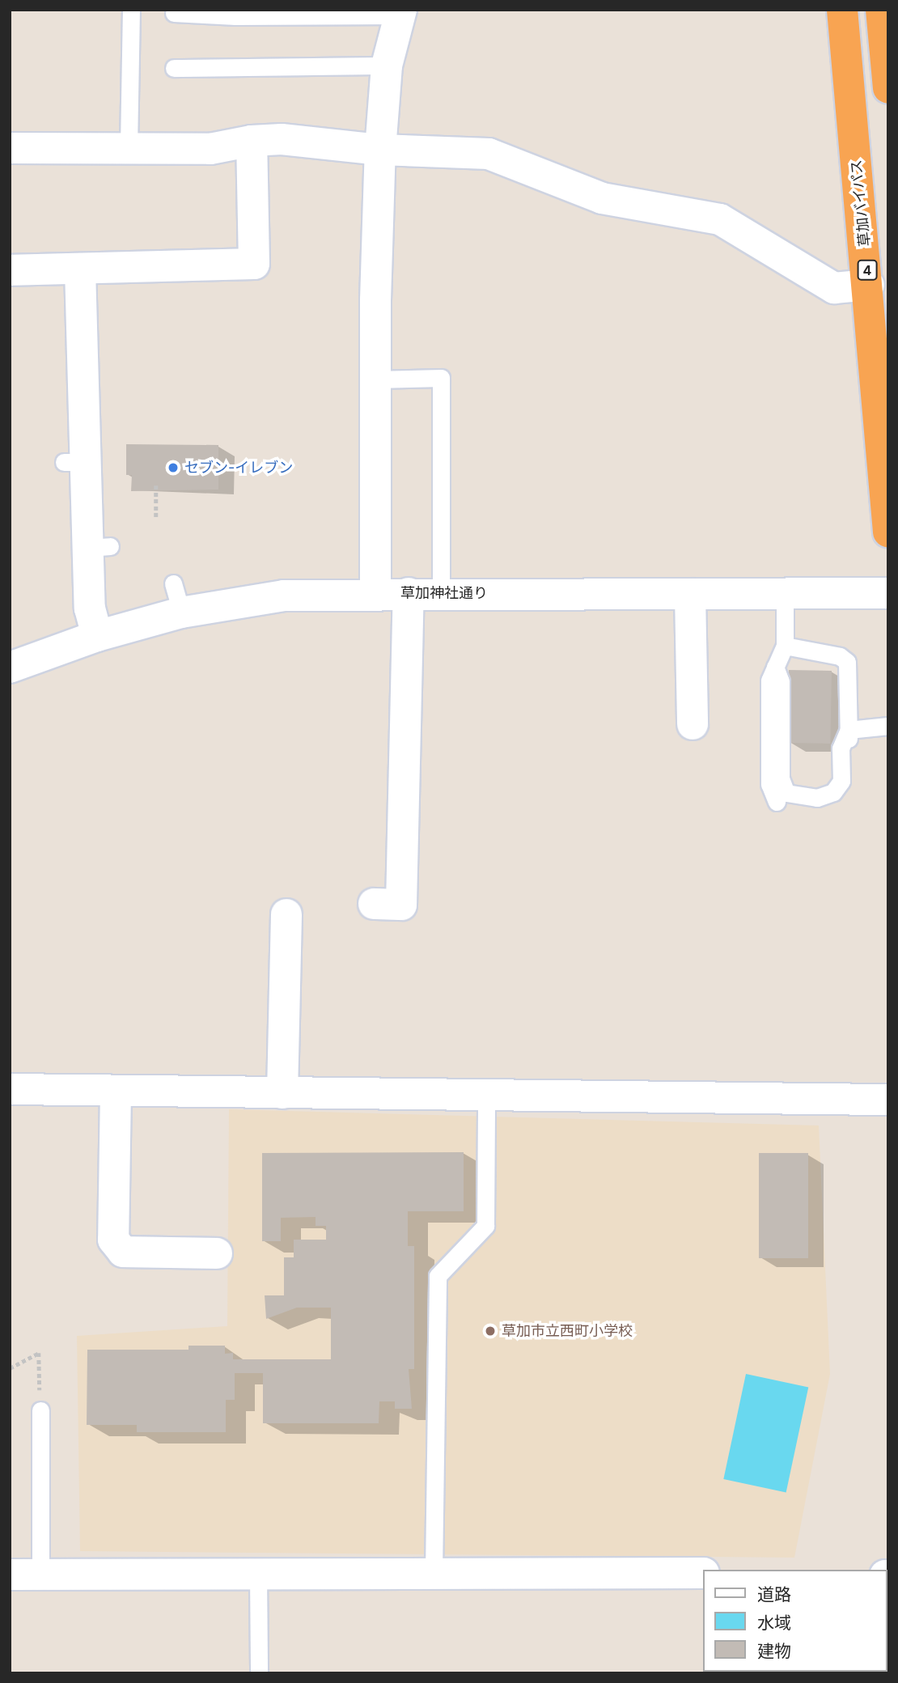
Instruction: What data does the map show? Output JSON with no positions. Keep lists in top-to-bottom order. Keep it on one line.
{"streets":{"highway":["草加バイパス","4"],"street":["草加神社通り"]},"places":["セブン-イレブン","草加市立西町小学校"],"legend":["道路","水域","建物"]}
